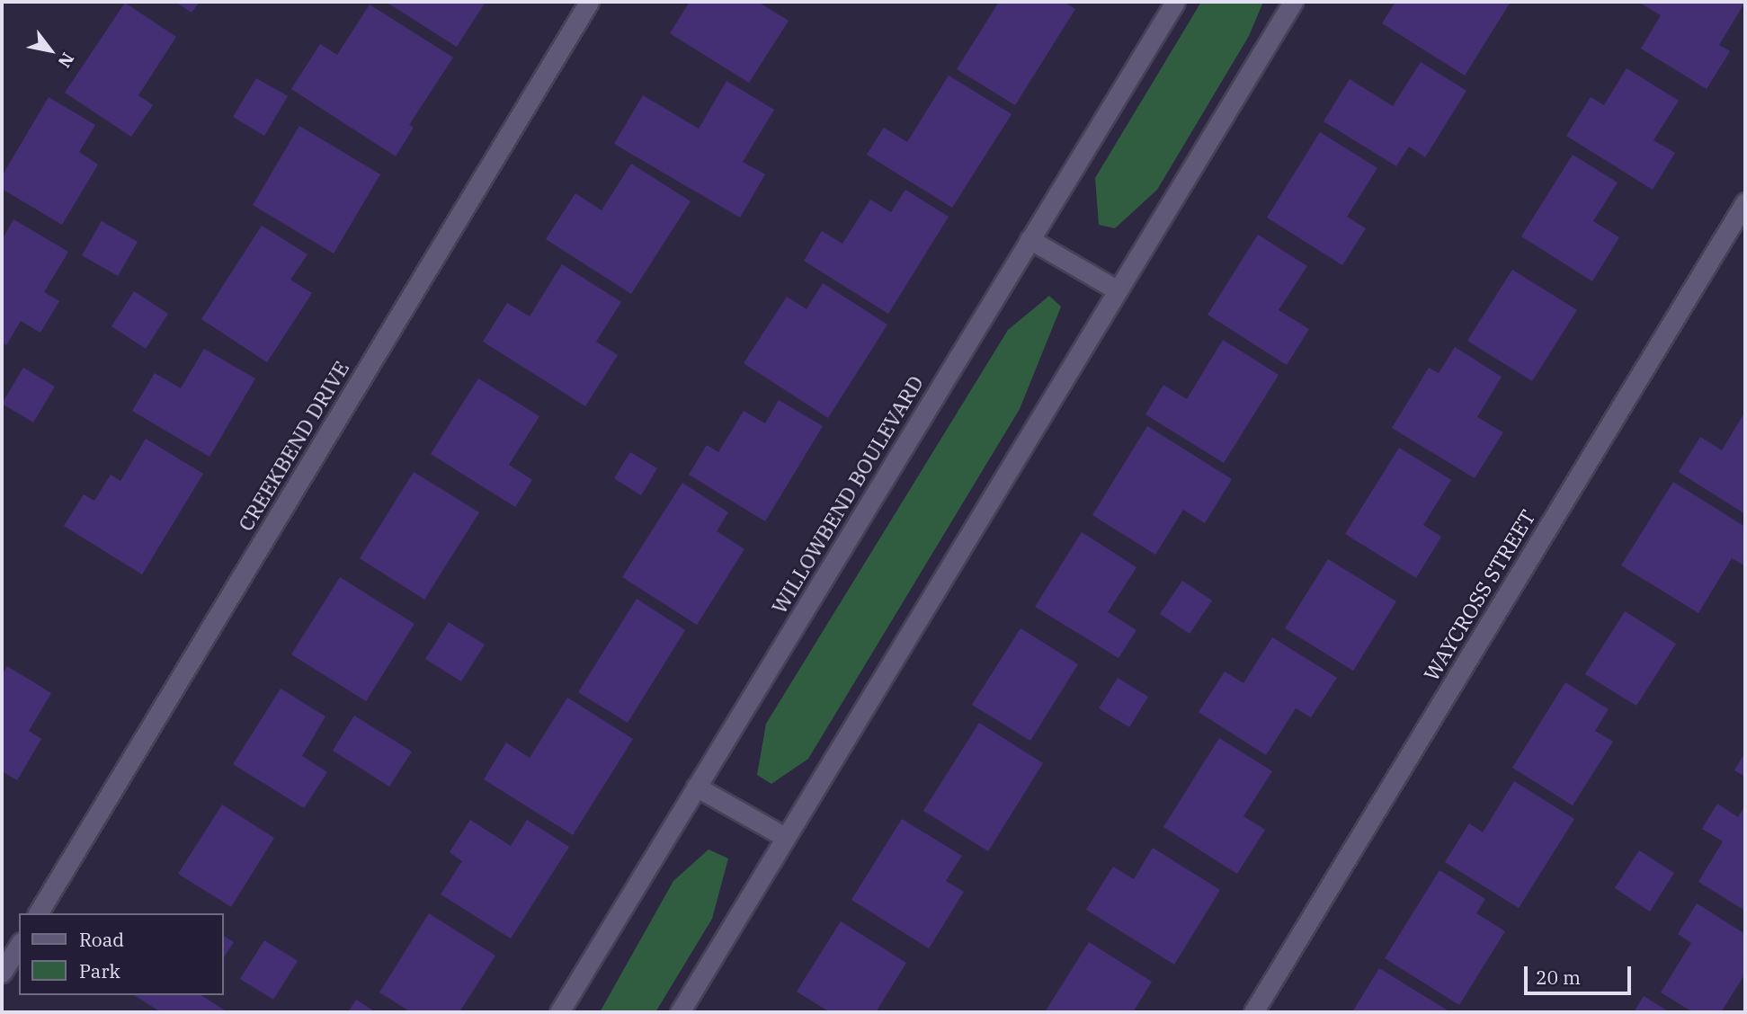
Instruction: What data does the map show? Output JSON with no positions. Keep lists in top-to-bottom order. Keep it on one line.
{"streets":{"main road":["CREEKBEND DRIVE","WILLOWBEND BOULEVARD","WAYCROSS STREET"]},"legend":["Road","Park"],"scale_bar":"20 m","north":"bottom right"}
